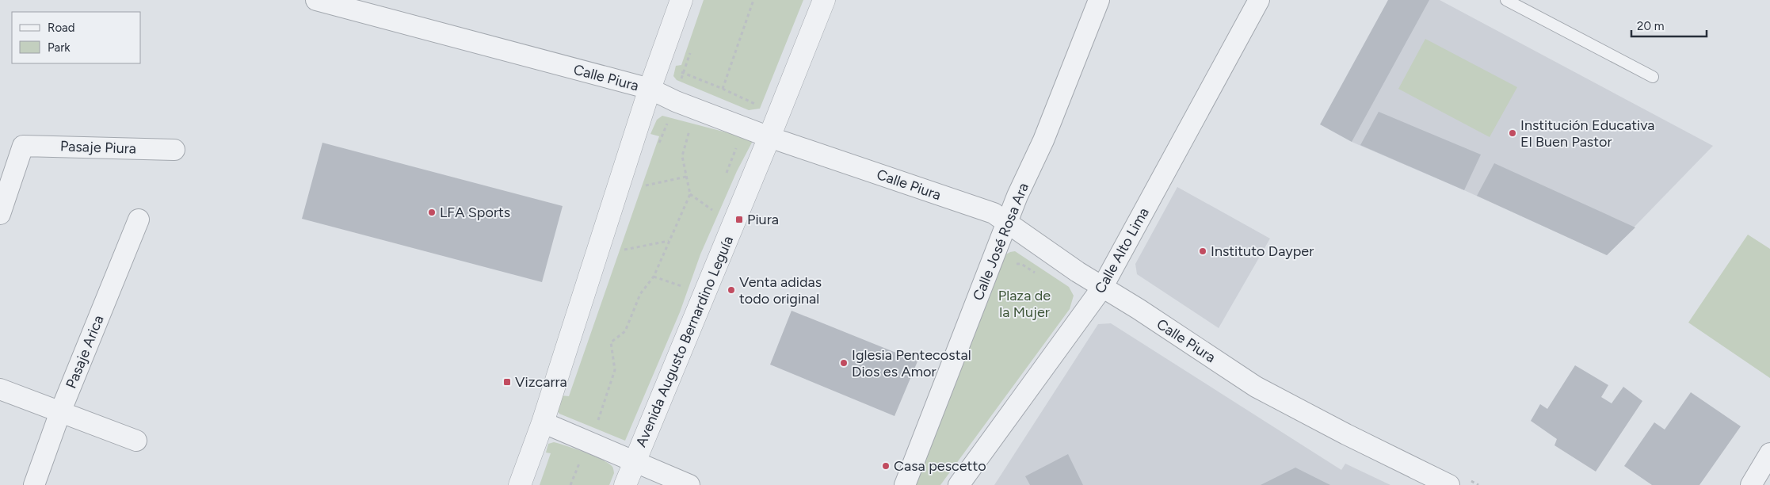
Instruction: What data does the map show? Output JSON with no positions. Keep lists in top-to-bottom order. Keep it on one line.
{"streets":{"street":["Calle Piura","Pasaje Piura","Calle José Rosa Ara","Calle Alto Lima","Avenida Augusto Bernardino Leguía","Pasaje Arica"]},"crossings":[["Calle Piura","Calle José Rosa Ara"],["Calle Piura","Calle Alto Lima"],["Calle Piura","Avenida Augusto Bernardino Leguía"]],"parks":["Plaza de la Mujer"],"places":{"other":["Institución Educativa El Buen Pastor","LFA Sports","Instituto Dayper","Venta adidas todo original","Iglesia Pentecostal Dios es Amor","Casa pescetto"],"transit":["Piura","Vizcarra"]},"legend":["Road","Park"],"scale_bar":"20 m"}
